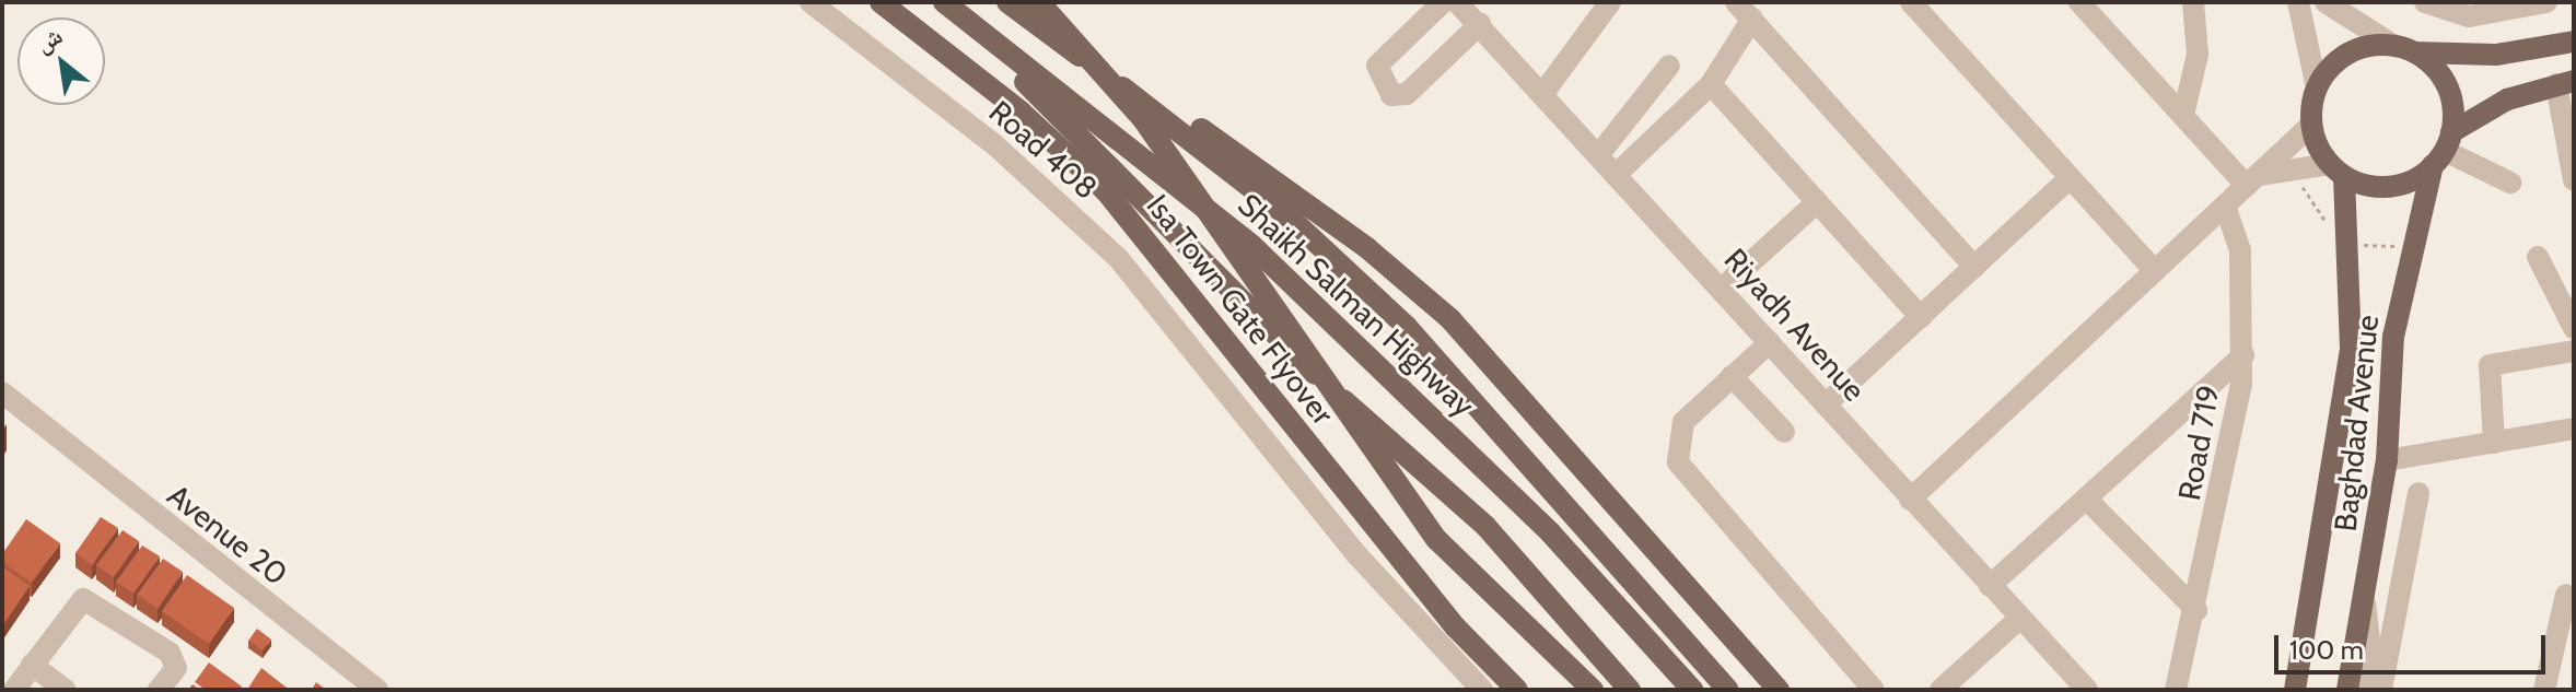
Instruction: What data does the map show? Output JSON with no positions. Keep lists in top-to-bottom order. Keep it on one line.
{"streets":{"main road":["Shaikh Salman Highway","Isa Town Gate Flyover","Baghdad Avenue"],"street":["Road 408","Riyadh Avenue","Road 719","Avenue 20"]},"scale_bar":"100 m","north":"top left"}
